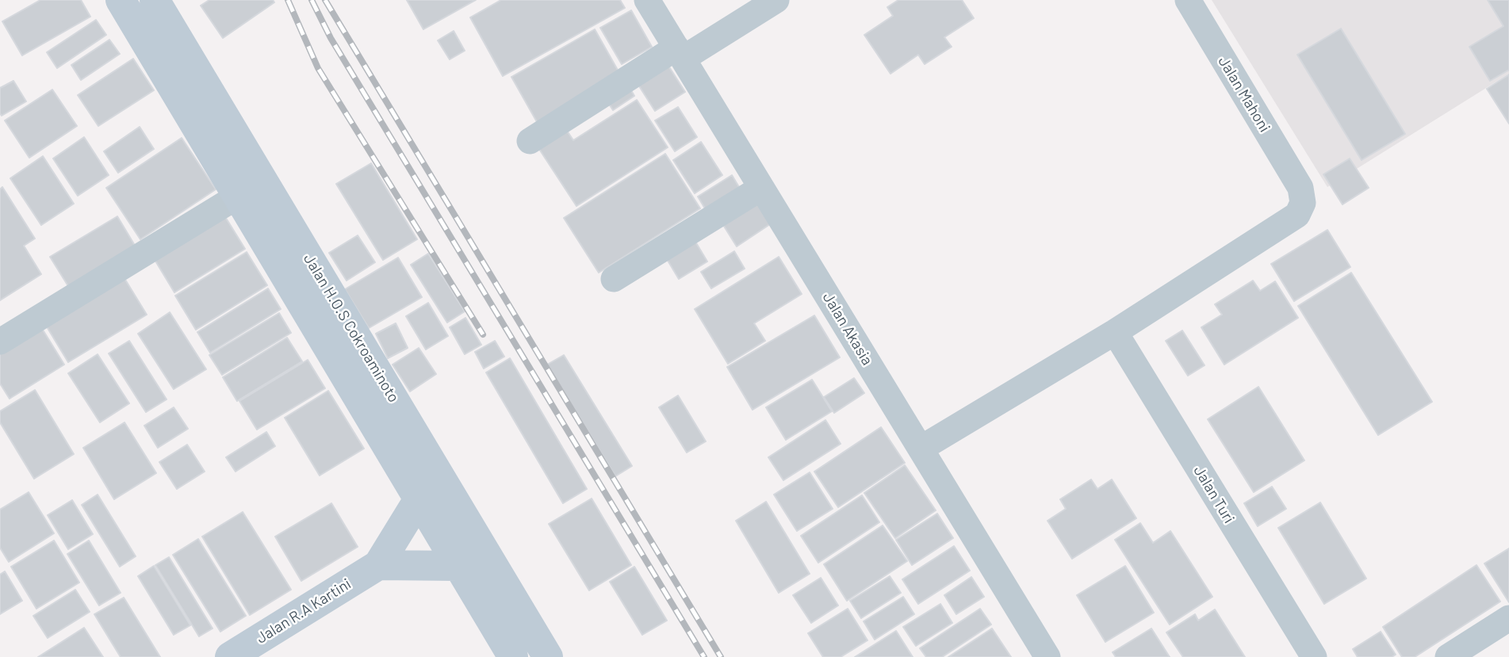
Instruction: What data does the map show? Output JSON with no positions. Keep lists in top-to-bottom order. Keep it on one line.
{"streets":{"main road":["Jalan H.O.S Cokroaminoto","Jalan R.A Kartini"],"street":["Jalan Mahoni","Jalan Akasia","Jalan Turi"]},"crossings":[["Jalan Mahoni","Jalan Turi"]]}
